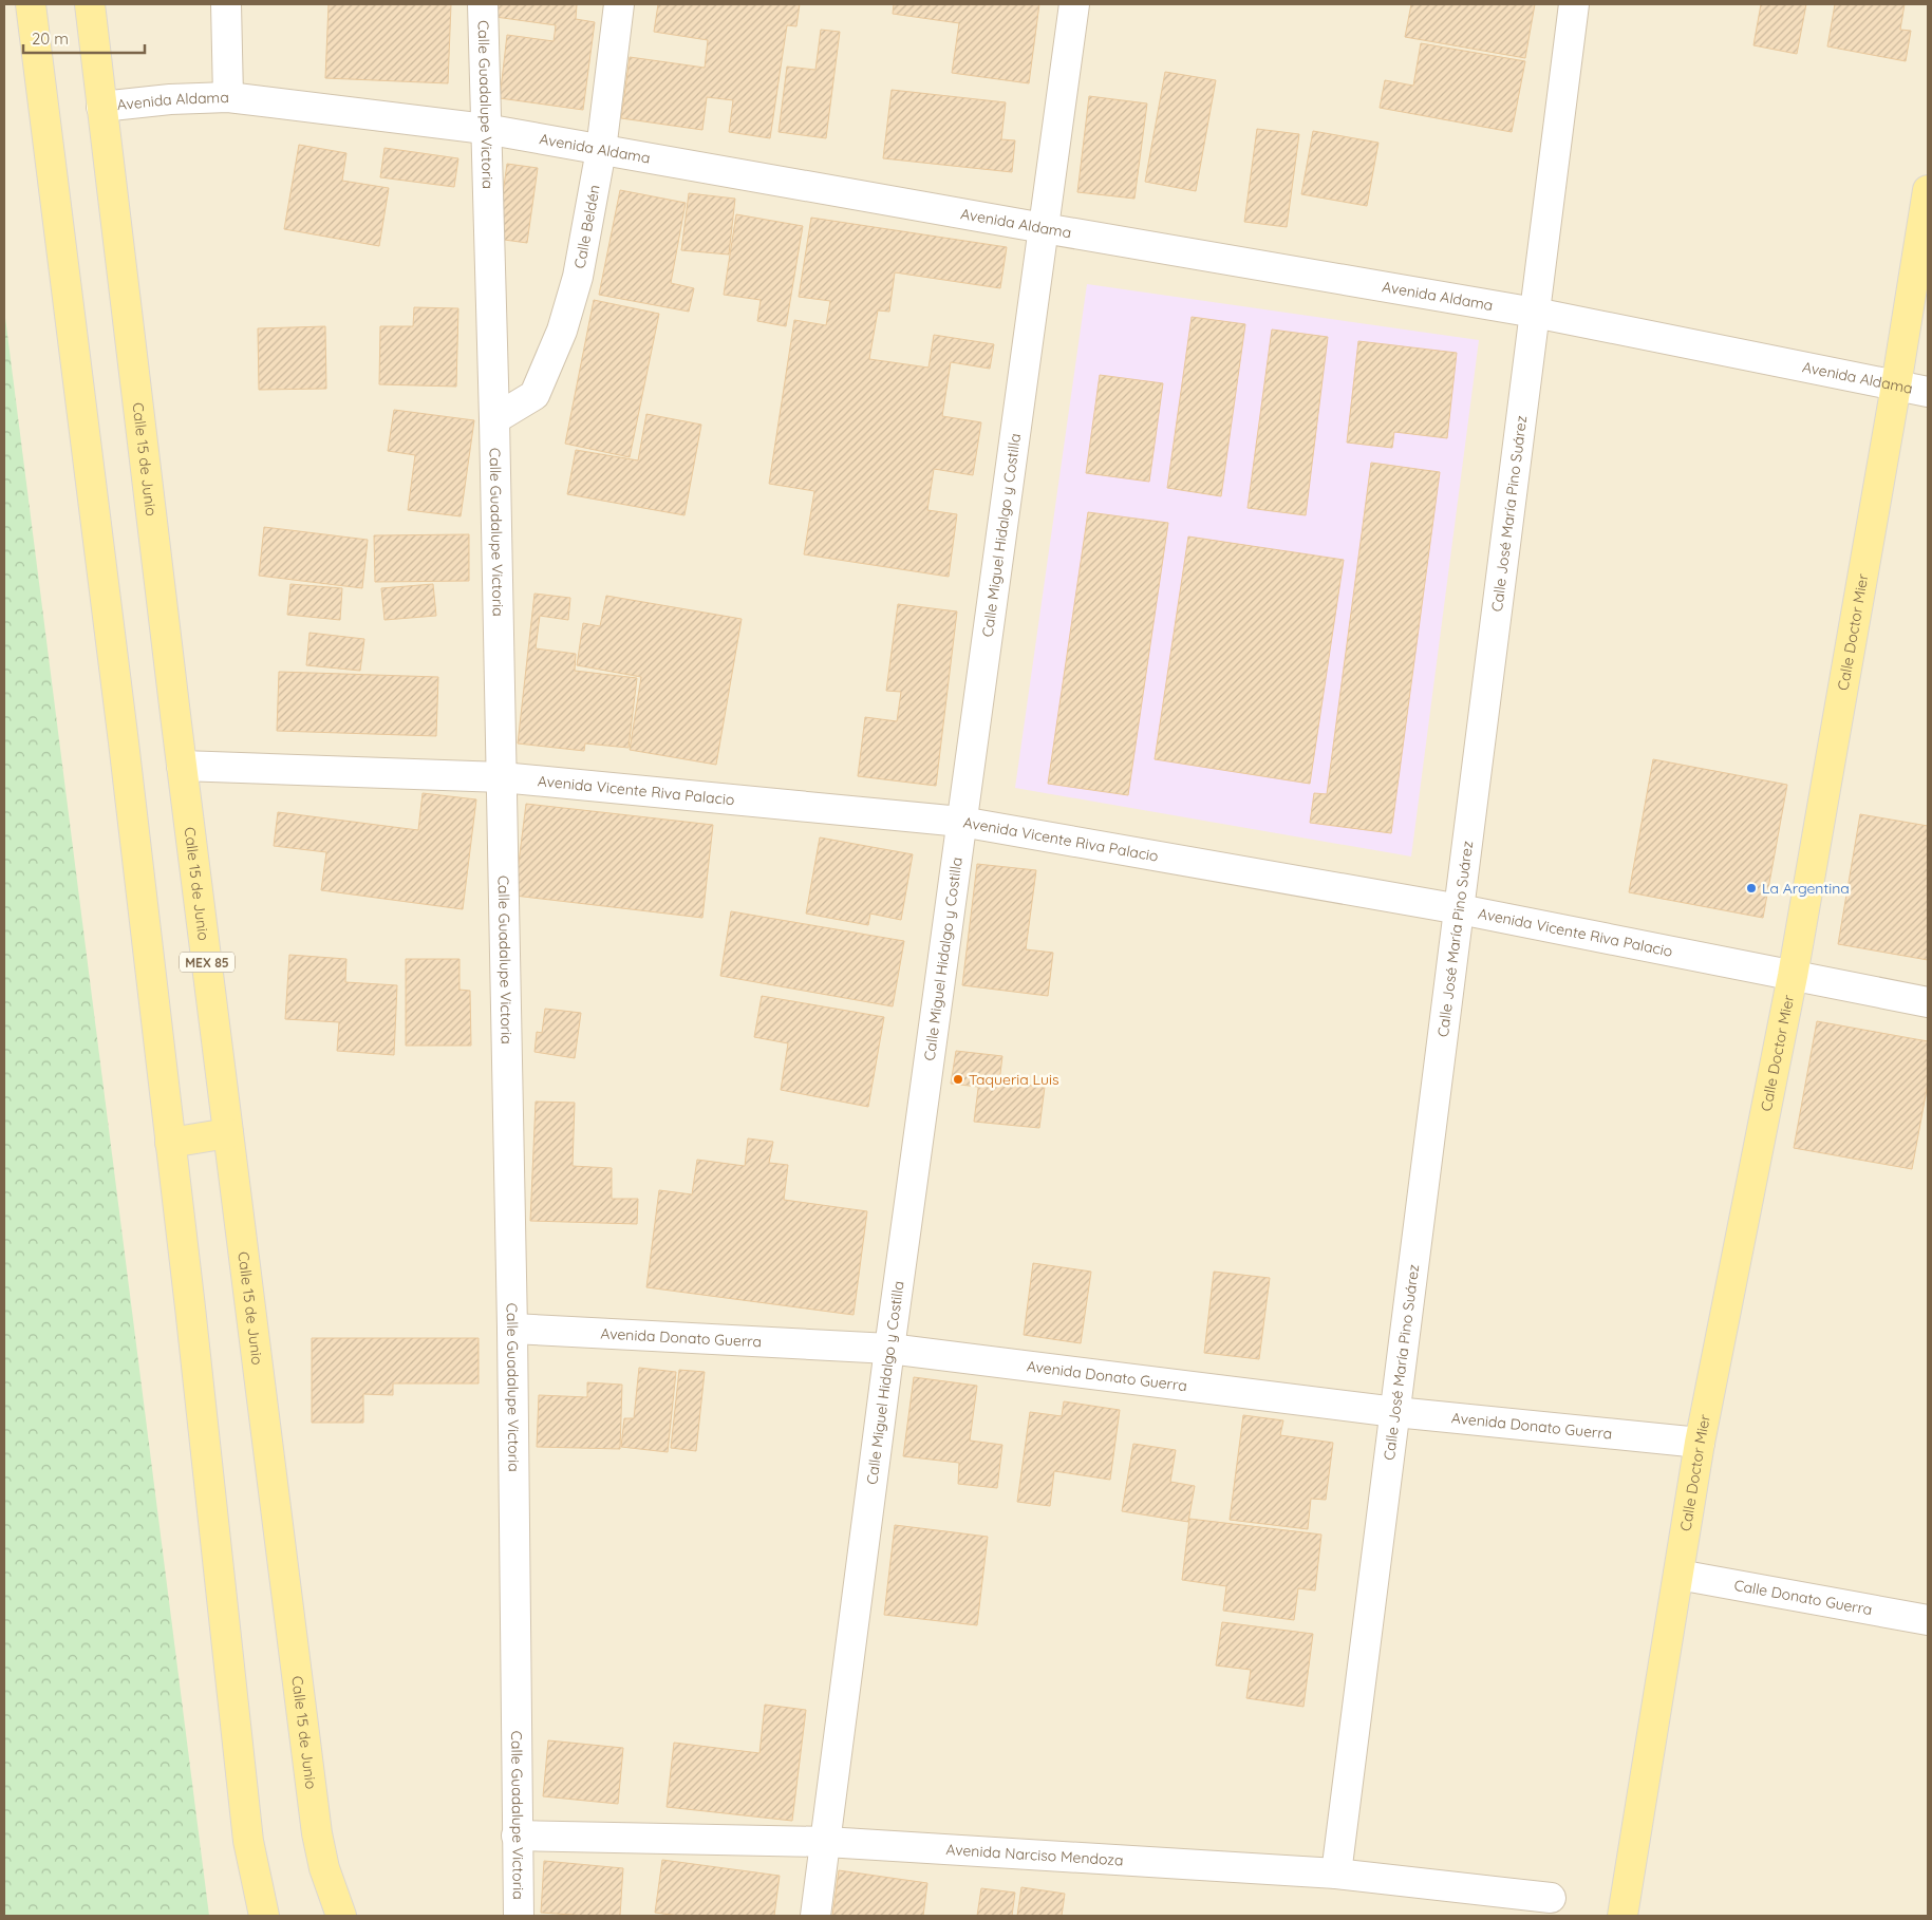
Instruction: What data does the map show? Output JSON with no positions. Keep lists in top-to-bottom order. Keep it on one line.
{"streets":{"main road":["Calle 15 de Junio","Calle Doctor Mier","MEX 85"],"street":["Avenida Aldama","Calle Guadalupe Victoria","Calle Beldén","Calle José María Pino Suárez","Calle Miguel Hidalgo y Costilla","Avenida Vicente Riva Palacio","Avenida Donato Guerra","Calle Donato Guerra","Avenida Narciso Mendoza"]},"crossings":[["Avenida Aldama","Calle Guadalupe Victoria"],["Avenida Aldama","Calle Beldén"],["Avenida Aldama","Calle 15 de Junio"],["Avenida Aldama","Calle José María Pino Suárez"],["Avenida Aldama","Calle Miguel Hidalgo y Costilla"],["Avenida Aldama","Calle Doctor Mier"],["Calle Guadalupe Victoria","Calle Beldén"],["Calle Guadalupe Victoria","Avenida Vicente Riva Palacio"],["Calle Guadalupe Victoria","Avenida Donato Guerra"],["Calle Guadalupe Victoria","Avenida Narciso Mendoza"],["Calle 15 de Junio","Avenida Vicente Riva Palacio"],["Calle José María Pino Suárez","Avenida Vicente Riva Palacio"],["Calle José María Pino Suárez","Avenida Donato Guerra"],["Calle José María Pino Suárez","Avenida Narciso Mendoza"],["Calle Miguel Hidalgo y Costilla","Avenida Vicente Riva Palacio"],["Calle Miguel Hidalgo y Costilla","Avenida Donato Guerra"],["Calle Miguel Hidalgo y Costilla","Avenida Narciso Mendoza"],["Calle Doctor Mier","Avenida Vicente Riva Palacio"],["Calle Doctor Mier","Avenida Donato Guerra"],["Calle Doctor Mier","Calle Donato Guerra"]],"places":["La Argentina","Taqueria Luis"],"scale_bar":"20 m"}
